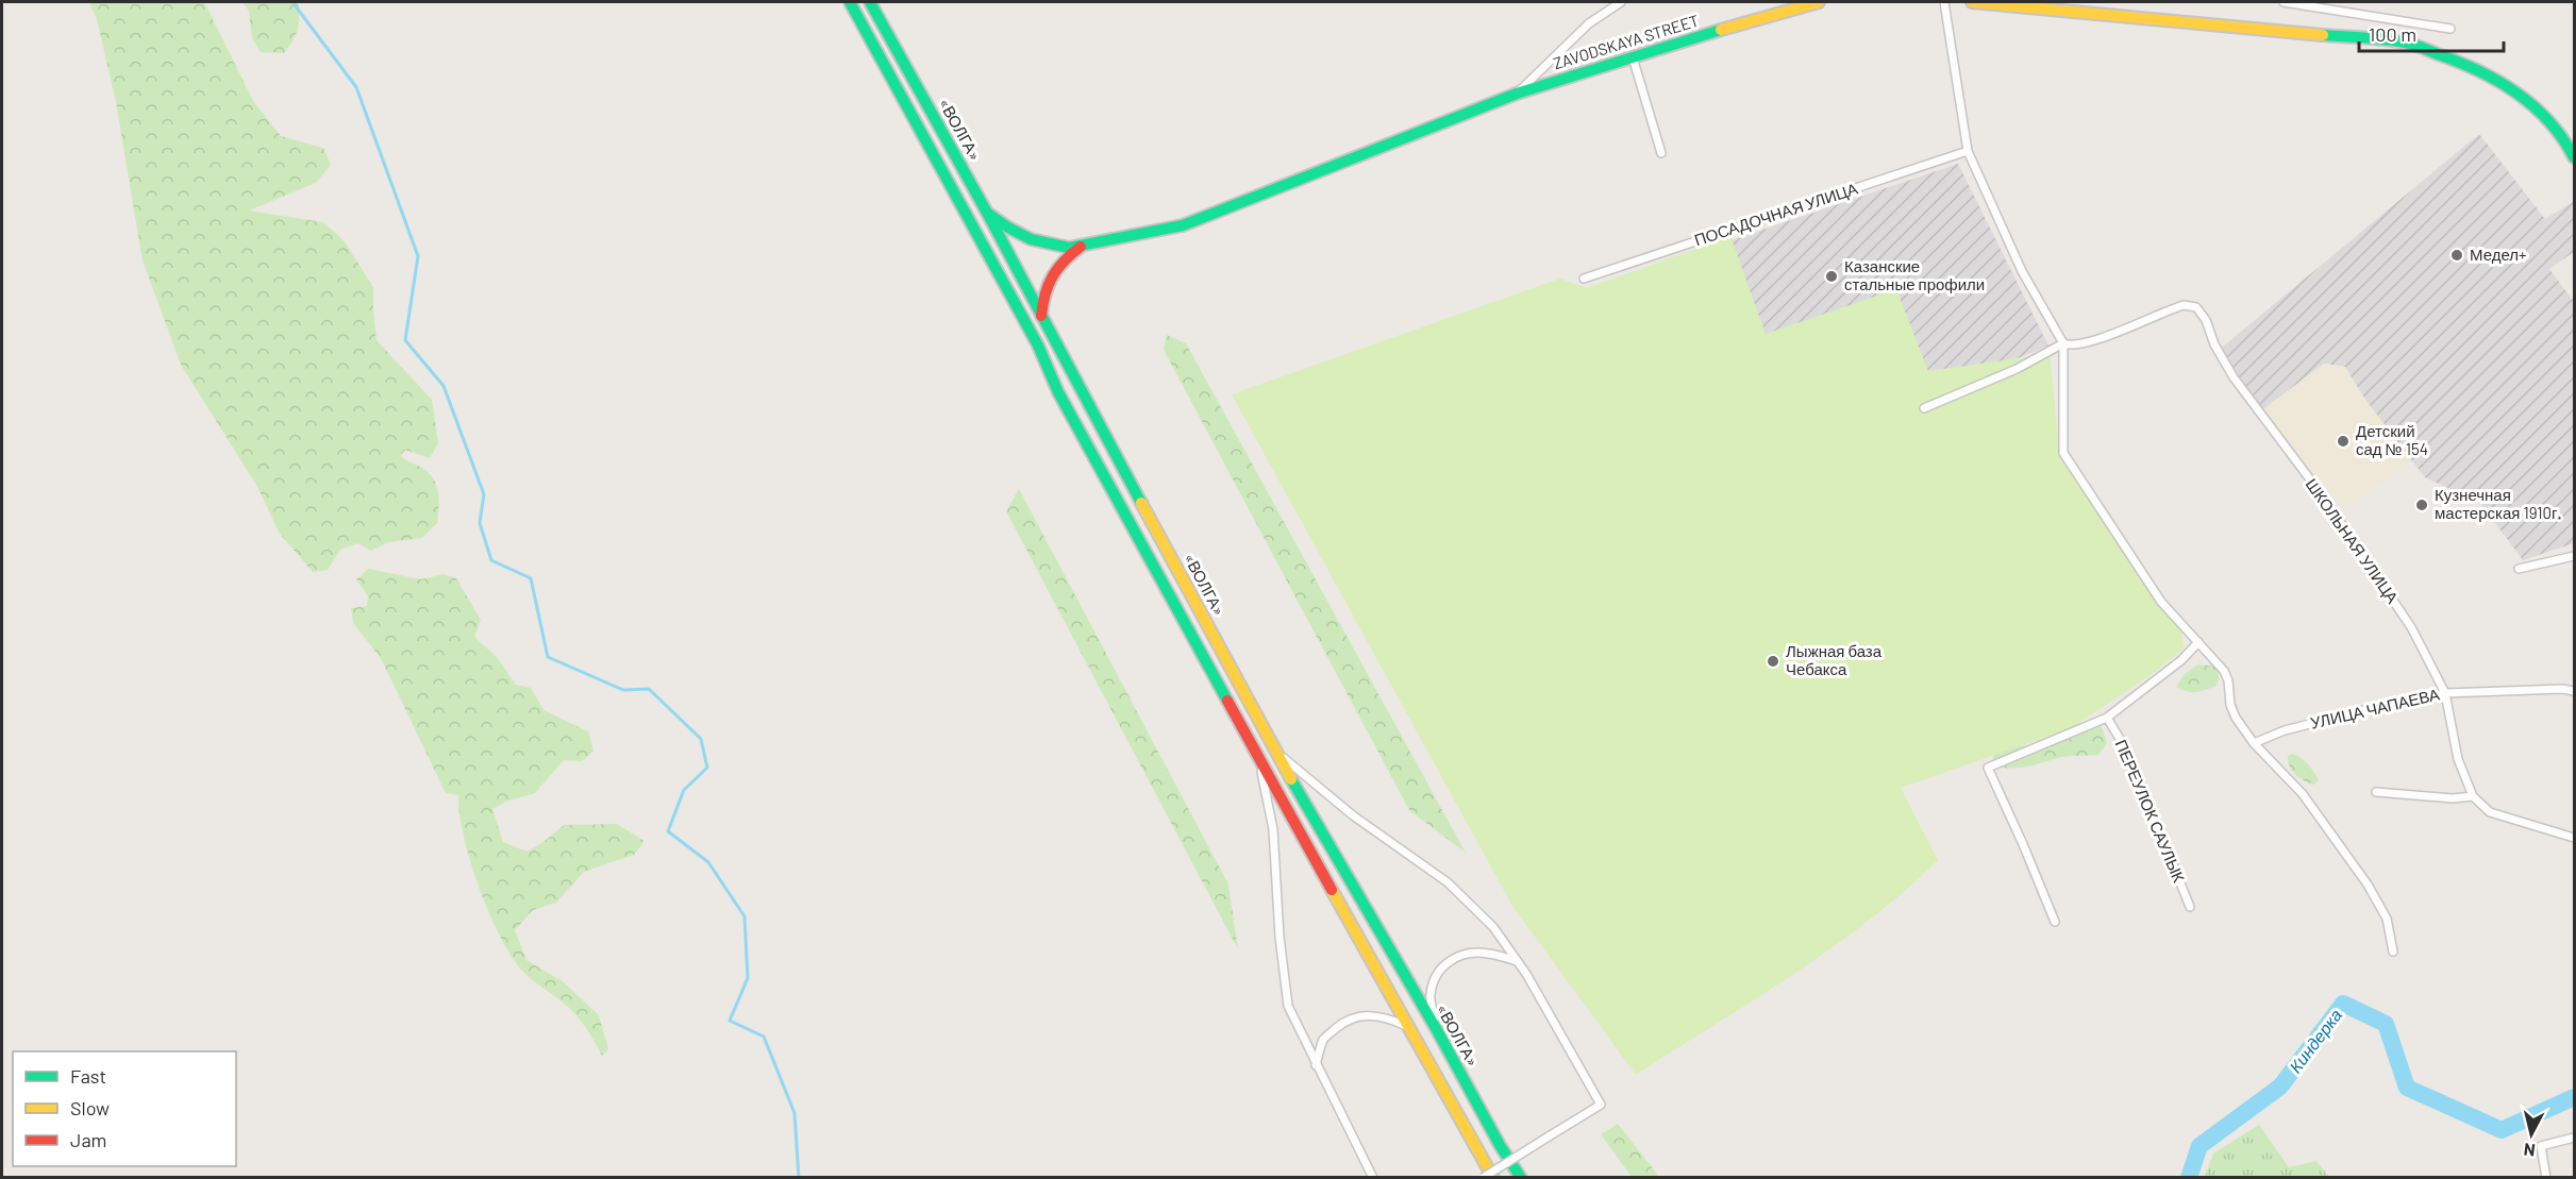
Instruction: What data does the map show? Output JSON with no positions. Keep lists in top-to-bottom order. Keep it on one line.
{"streets":{"main road":["ZAVODSKAYA STREET","«ВОЛГА»"],"street":["ПОСАДОЧНАЯ УЛИЦА","ШКОЛЬНАЯ УЛИЦА","УЛИЦА ЧАПАЕВА","ПЕРЕУЛОК САУЛЫК"]},"crossings":[["ШКОЛЬНАЯ УЛИЦА","УЛИЦА ЧАПАЕВА"]],"water":["Киндерка"],"places":["Медел+","Казанские стальные профили","Детский сад № 154","Кузнечная мастерская 1910г.","Лыжная база Чебакса"],"legend":["Fast","Slow","Jam"],"scale_bar":"100 m","north":"bottom"}
